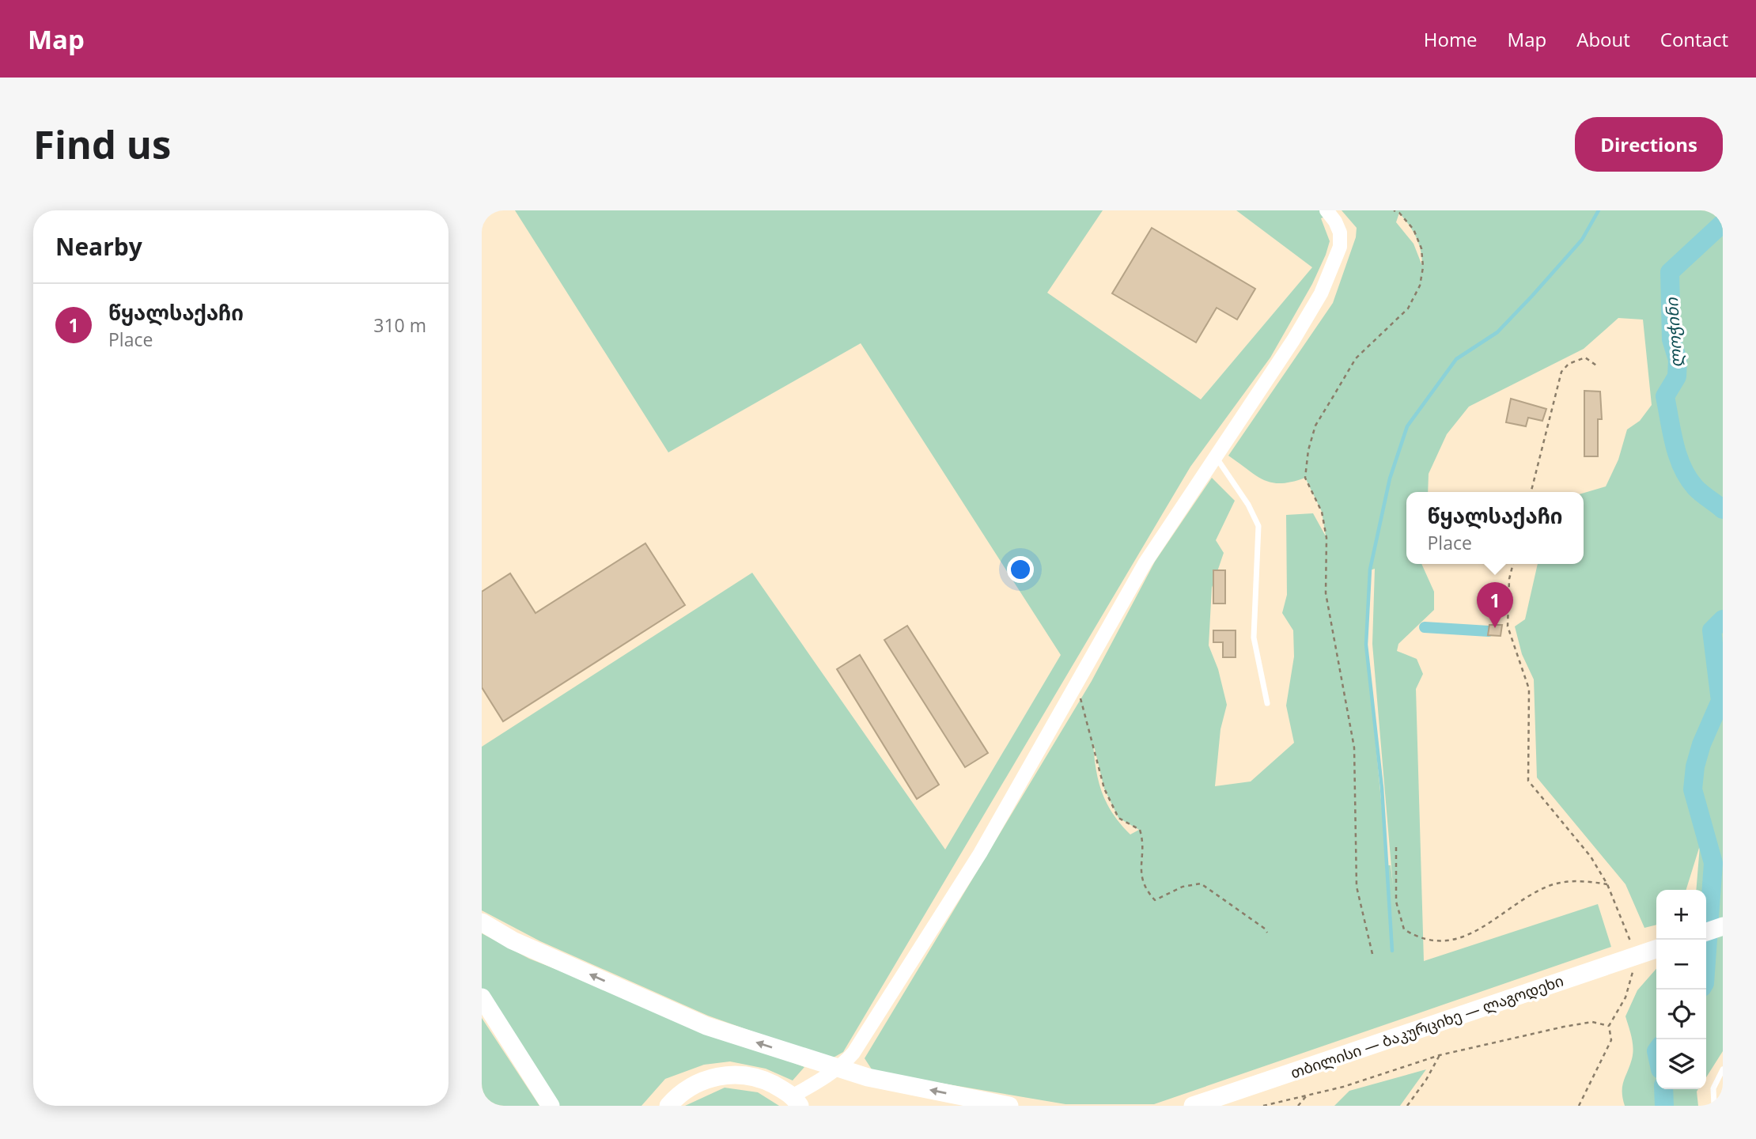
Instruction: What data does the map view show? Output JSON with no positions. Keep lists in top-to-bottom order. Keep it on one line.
{"streets":{"highway":["თბილისი — ბაკურციხე — ლაგოდეხი"]},"water":["ლოჭინი"],"page":{"header":"Map","nav":["Home","Map","About","Contact"],"buttons":"Directions","title":"Find us","heading":"Nearby","list":[{"mark":"1","name":"წყალსაქაჩი","note":"Place","value":"310 m"}],"popup":["წყალსაქაჩი","Place"],"pins":"1","map_buttons":["+","−"]}}
